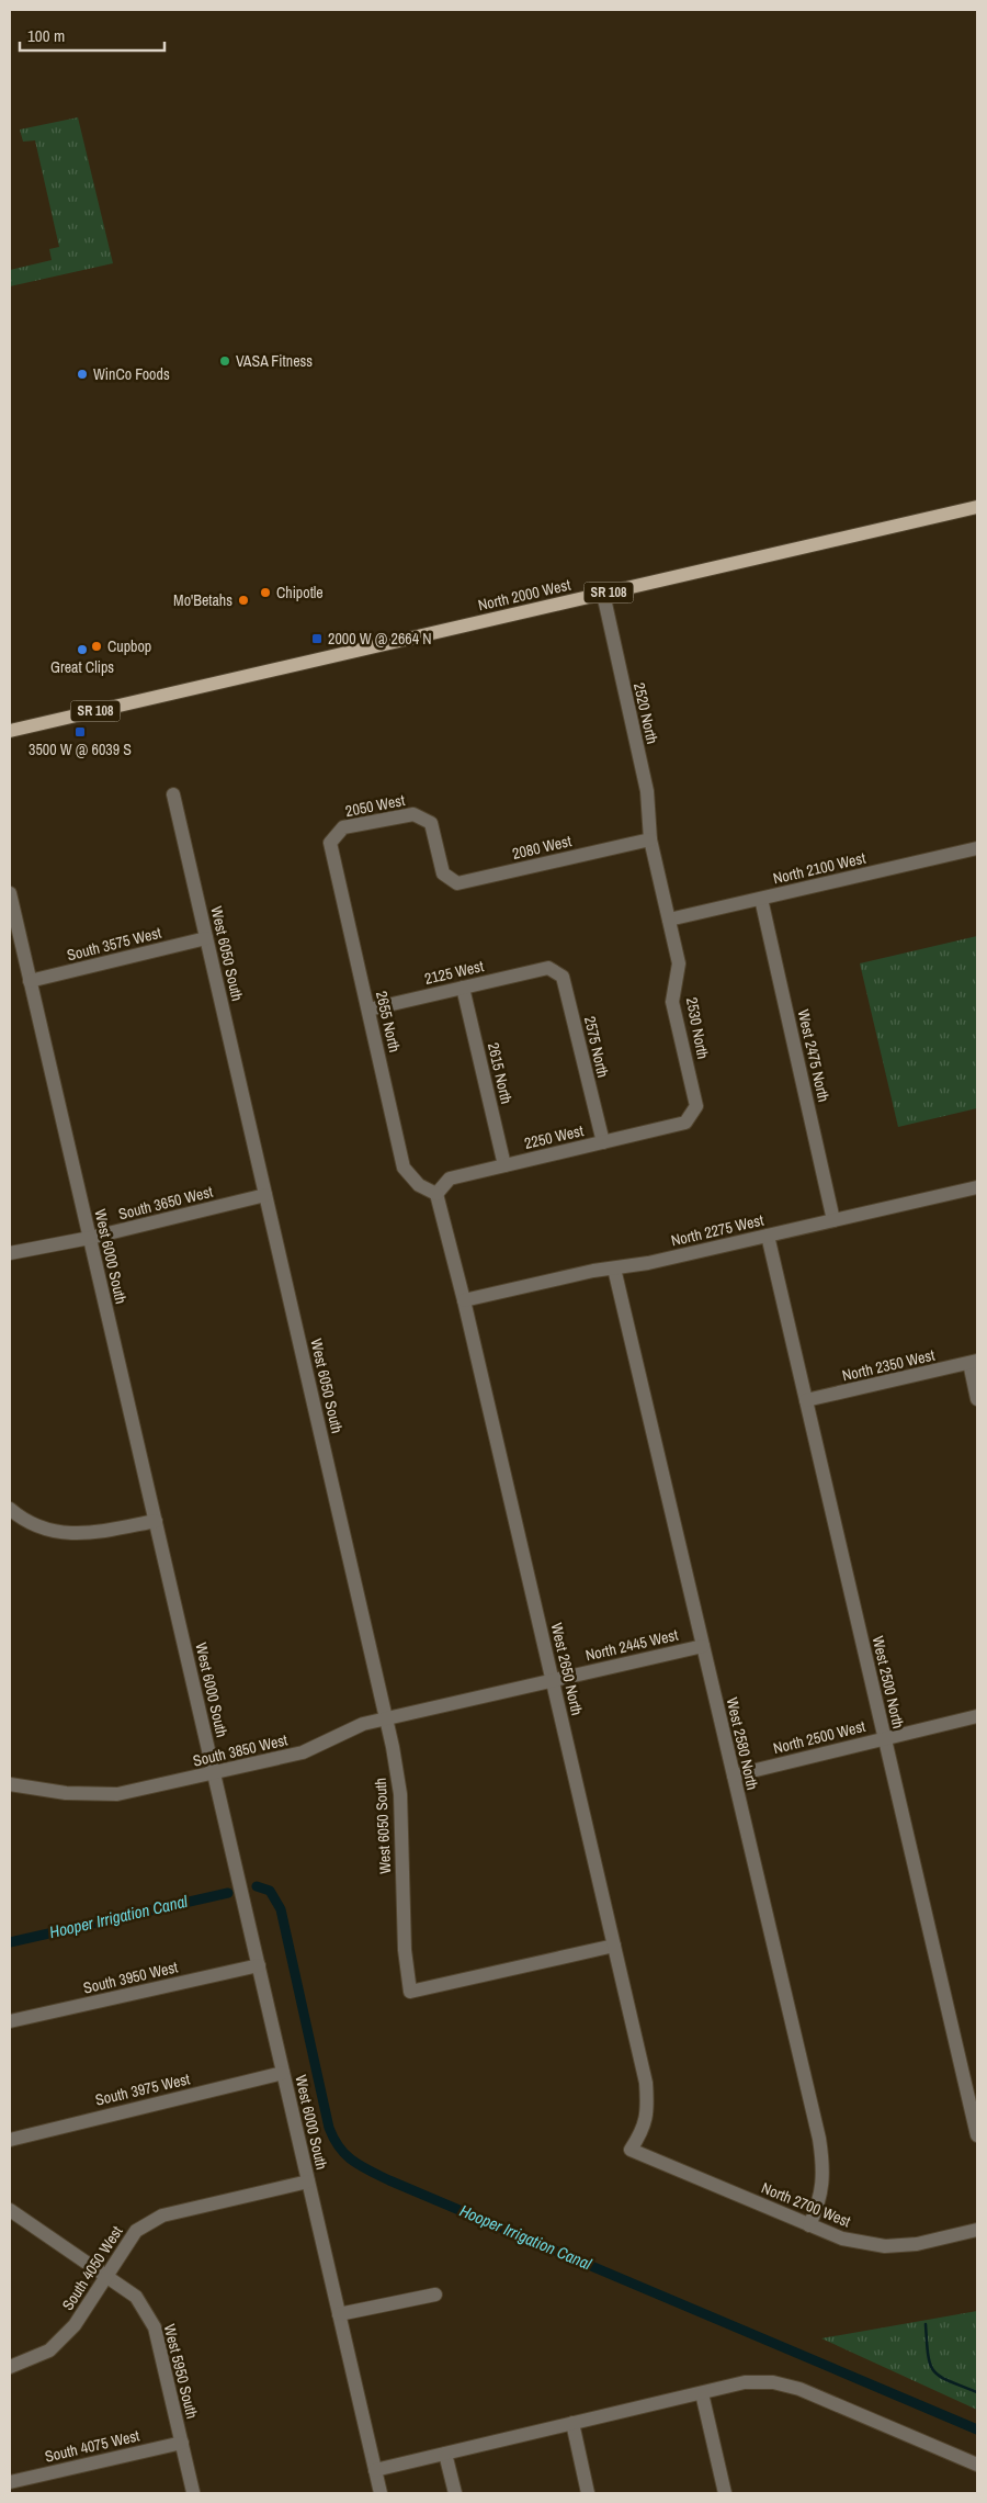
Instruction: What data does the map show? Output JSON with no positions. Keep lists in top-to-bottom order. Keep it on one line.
{"streets":{"main road":["SR 108","North 2000 West"],"street":["2520 North","2050 West","2080 West","North 2100 West","South 3575 West","West 6050 South","2125 West","2655 North","2530 North","2575 North","West 2475 North","2615 North","2250 West","South 3650 West","North 2275 West","West 6000 South","North 2350 West","North 2445 West","West 2650 North","West 2500 North","North 2500 West","West 2580 North","South 3850 West","South 3950 West","South 3975 West","North 2700 West","South 4050 West","West 5950 South","South 4075 West"]},"crossings":[["North 2000 West","2520 North"],["2520 North","2080 West"],["2520 North","2530 North"],["2050 West","2080 West"],["2050 West","2655 North"],["2080 West","2530 North"],["North 2100 West","2530 North"],["North 2100 West","West 2475 North"],["South 3575 West","West 6050 South"],["South 3575 West","West 6000 South"],["West 6050 South","South 3650 West"],["West 6050 South","West 2650 North"],["West 6050 South","South 3850 West"],["2125 West","2655 North"],["2125 West","2575 North"],["2125 West","2615 North"],["2655 North","2250 West"],["2655 North","West 2650 North"],["2530 North","2250 West"],["2575 North","2250 West"],["West 2475 North","North 2275 West"],["2615 North","2250 West"],["2250 West","West 2650 North"],["South 3650 West","West 6000 South"],["North 2275 West","West 2650 North"],["North 2275 West","West 2500 North"],["North 2275 West","West 2580 North"],["West 6000 South","South 3850 West"],["West 6000 South","South 3950 West"],["West 6000 South","South 3975 West"],["West 6000 South","South 4050 West"],["North 2350 West","West 2500 North"],["North 2445 West","West 2650 North"],["North 2445 West","West 2580 North"],["North 2445 West","South 3850 West"],["West 2650 North","North 2700 West"],["West 2500 North","North 2500 West"],["North 2500 West","West 2580 North"],["West 2580 North","North 2700 West"],["South 4050 West","West 5950 South"],["West 5950 South","South 4075 West"]],"water":["Hooper Irrigation Canal"],"places":{"other":["VASA Fitness","WinCo Foods","Chipotle","Mo'Betahs","Cupbop","Great Clips"],"transit":["2000 W @ 2664 N","3500 W @ 6039 S"]},"scale_bar":"100 m"}
